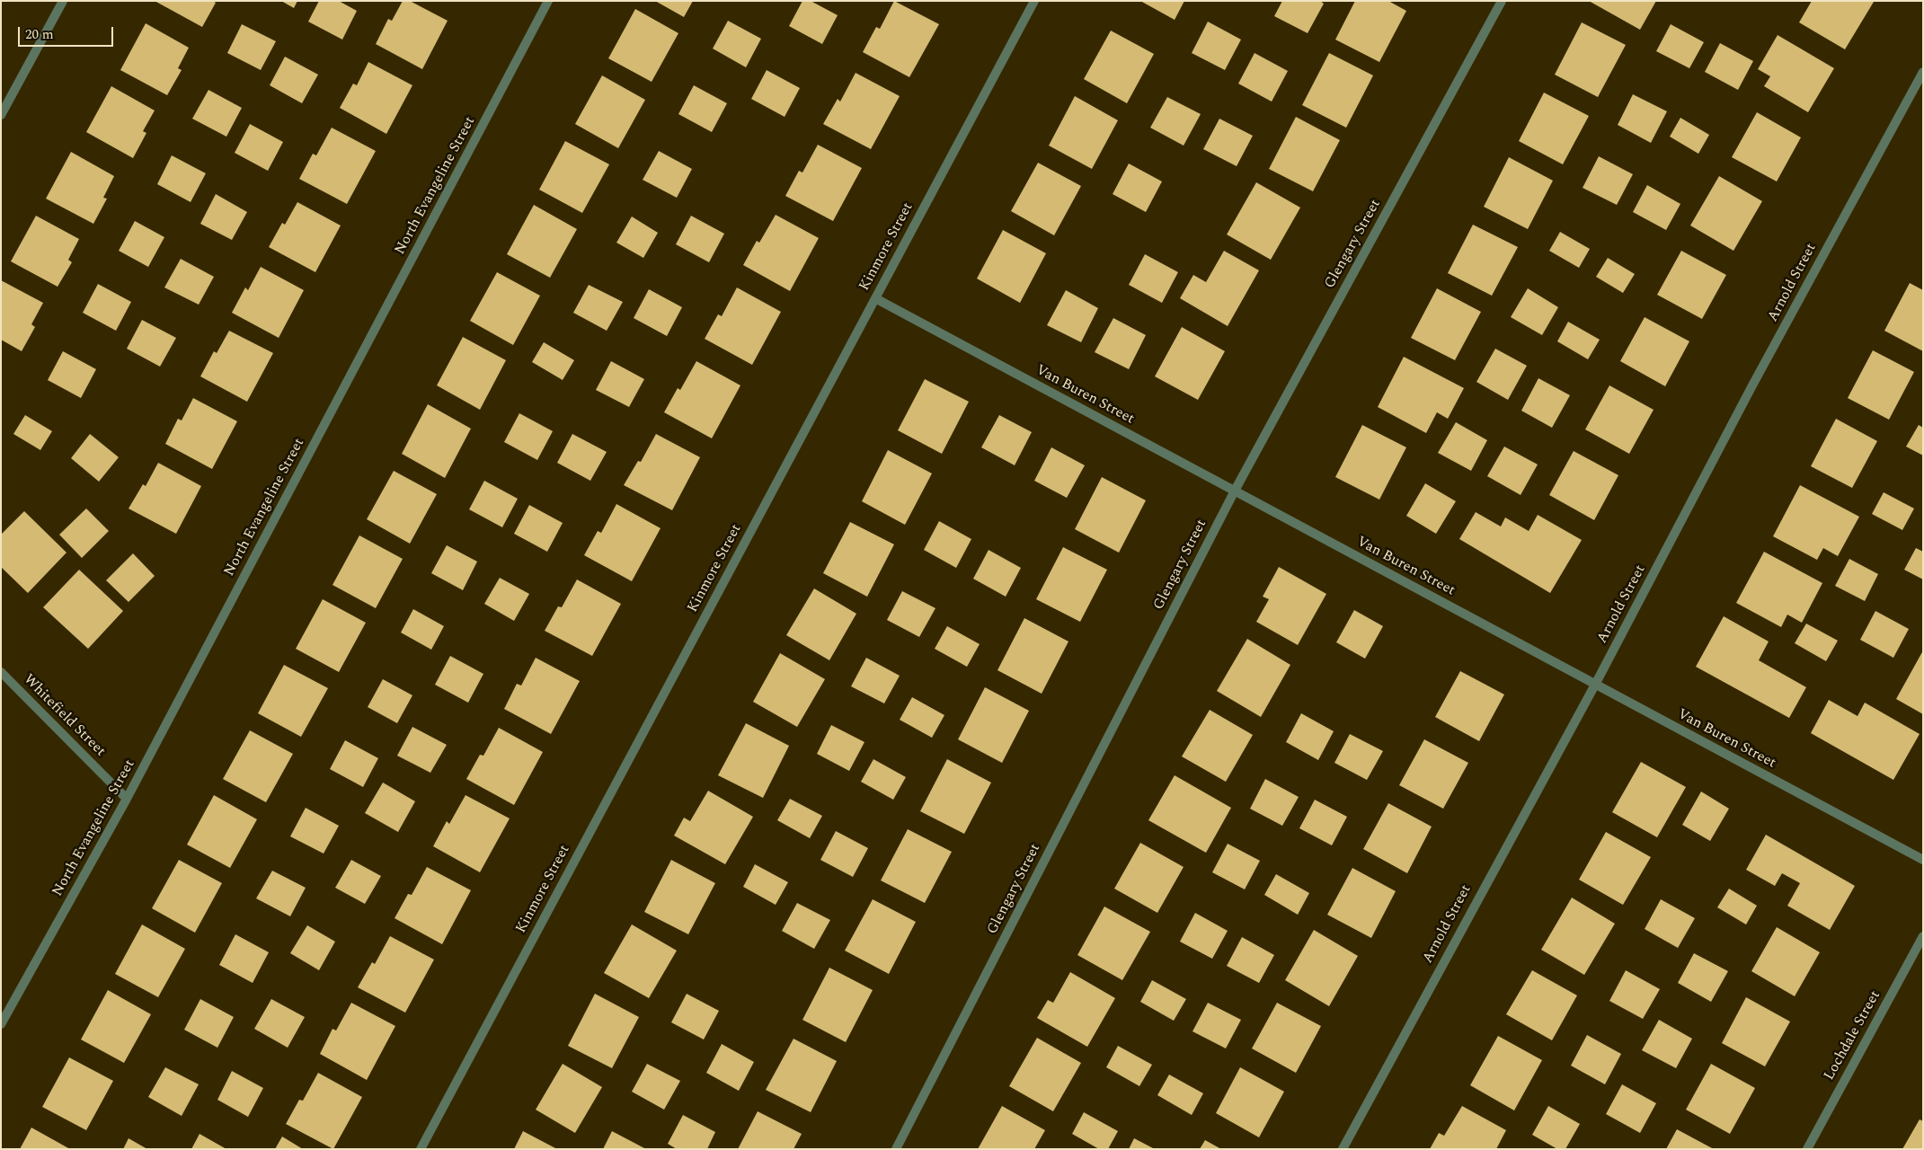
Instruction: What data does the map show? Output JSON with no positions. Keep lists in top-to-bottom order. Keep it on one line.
{"streets":{"street":["North Evangeline Street","Glengary Street","Kinmore Street","Arnold Street","Van Buren Street","Whitefield Street","Lochdale Street"]},"crossings":[["North Evangeline Street","Whitefield Street"],["Glengary Street","Van Buren Street"],["Kinmore Street","Van Buren Street"],["Arnold Street","Van Buren Street"]],"scale_bar":"20 m"}
